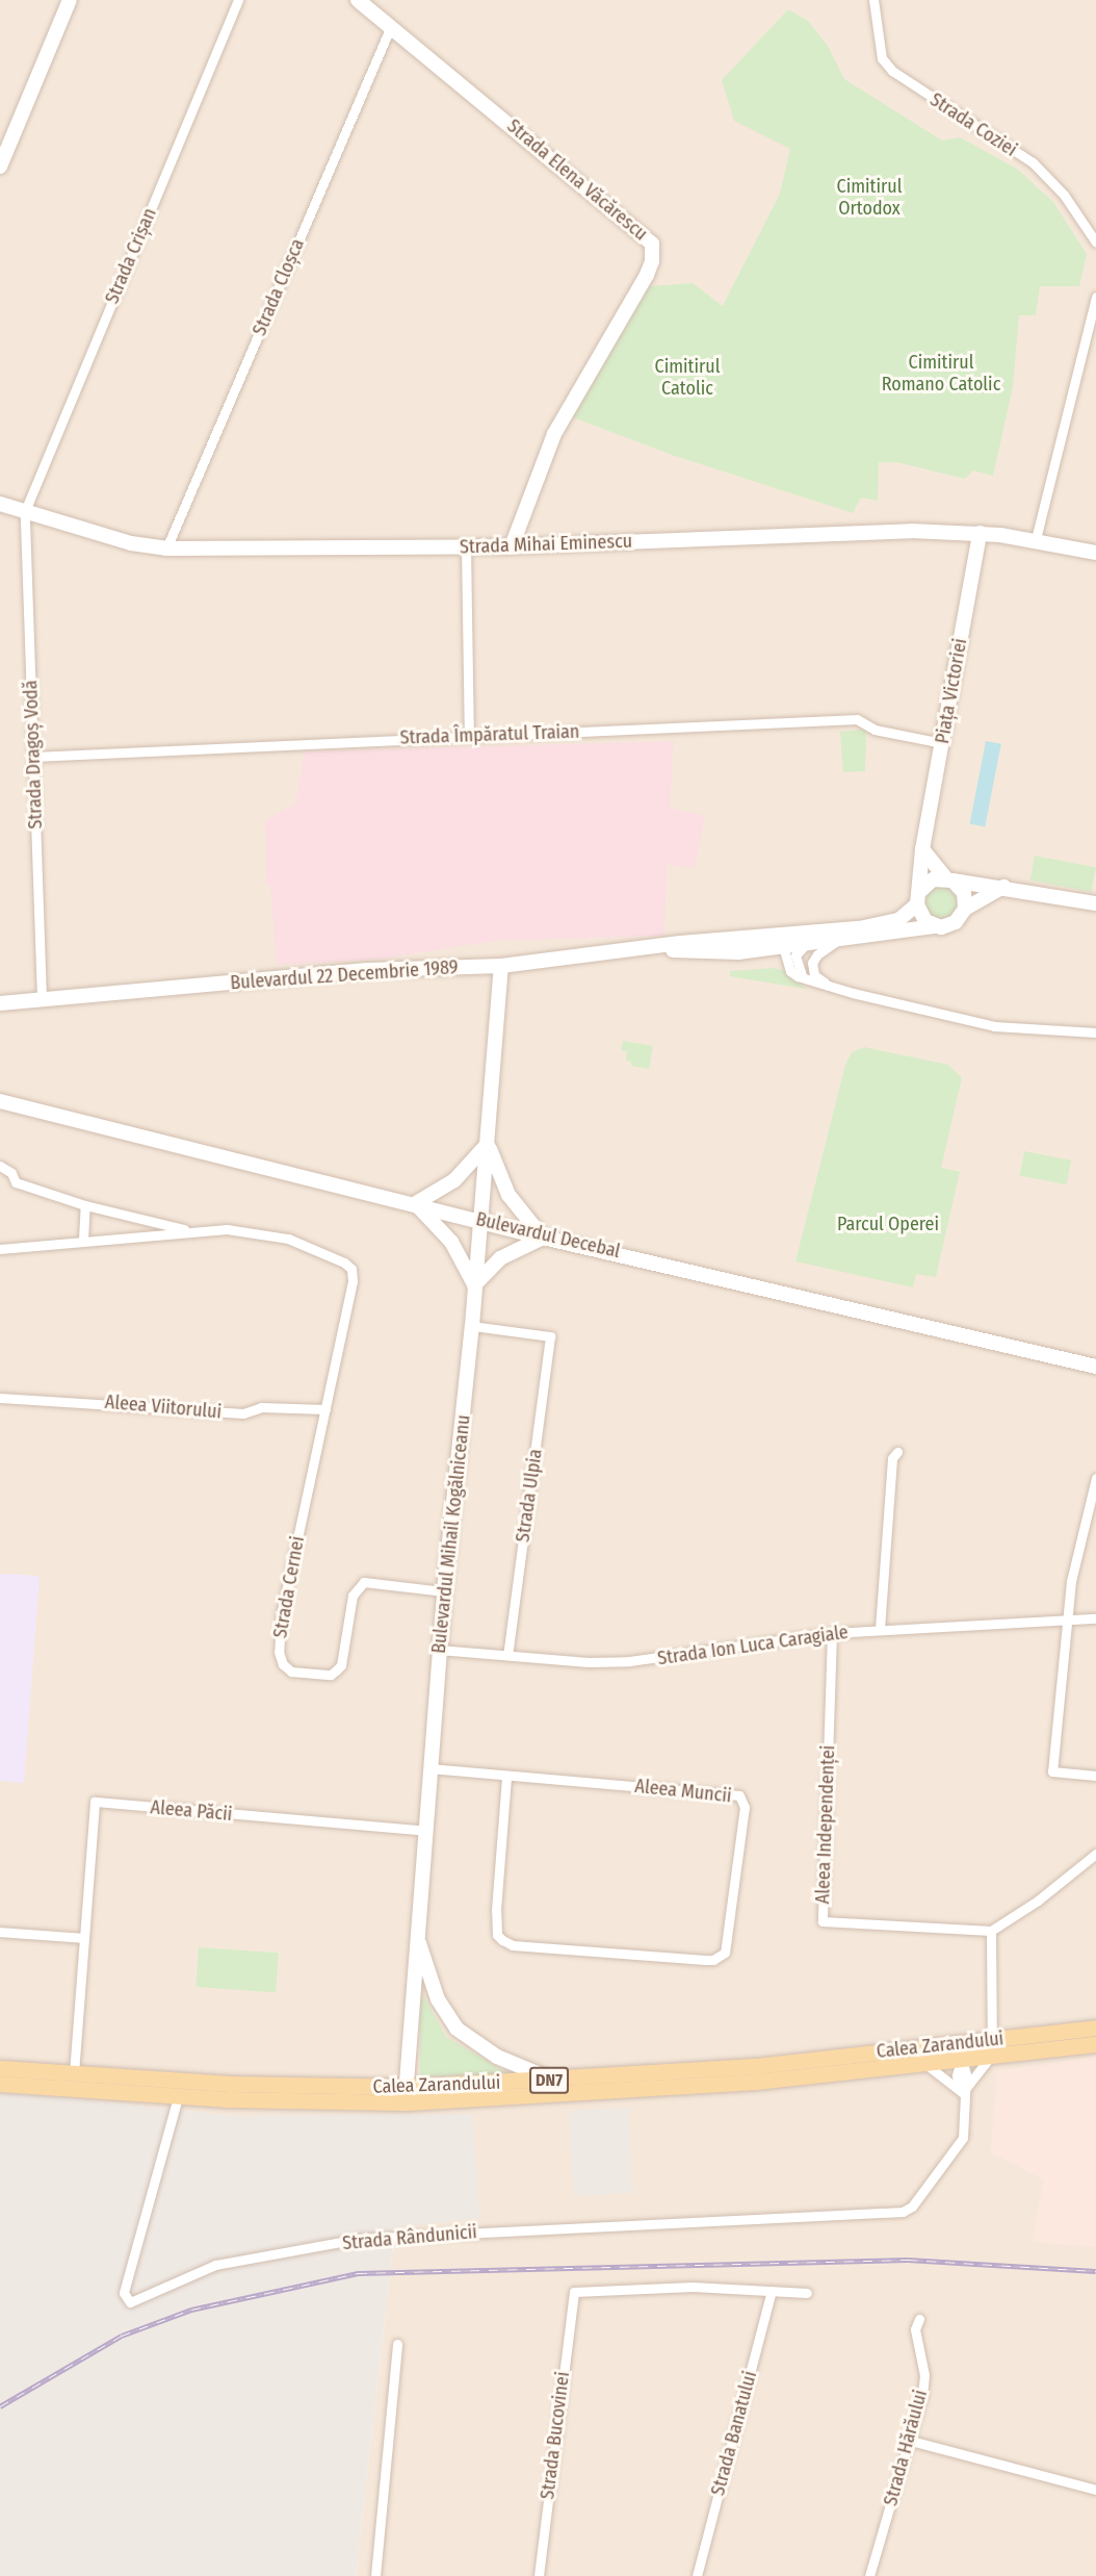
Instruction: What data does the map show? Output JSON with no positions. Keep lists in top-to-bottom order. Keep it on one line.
{"streets":{"main road":["Calea Zarandului","DN7"],"street":["Strada Coziei","Strada Elena Văcărescu","Strada Crișan","Strada Cloșca","Strada Mihai Eminescu","Piața Victoriei","Strada Împăratul Traian","Strada Dragoș Vodă","Bulevardul 22 Decembrie 1989","Bulevardul Decebal","Aleea Viitorului","Strada Ulpia","Bulevardul Mihail Kogălniceanu","Strada Cernei","Strada Ion Luca Caragiale","Aleea Muncii","Aleea Păcii","Aleea Independenței","Strada Rândunicii","Strada Banatului","Strada Bucovinei","Strada Hărăului"]},"crossings":[["Strada Elena Văcărescu","Strada Cloșca"],["Strada Elena Văcărescu","Strada Mihai Eminescu"],["Strada Crișan","Strada Mihai Eminescu"],["Strada Crișan","Strada Dragoș Vodă"],["Strada Cloșca","Strada Mihai Eminescu"],["Strada Mihai Eminescu","Piața Victoriei"],["Strada Mihai Eminescu","Strada Dragoș Vodă"],["Piața Victoriei","Strada Împăratul Traian"],["Piața Victoriei","Bulevardul 22 Decembrie 1989"],["Strada Împăratul Traian","Strada Dragoș Vodă"],["Strada Dragoș Vodă","Bulevardul 22 Decembrie 1989"],["Bulevardul 22 Decembrie 1989","Bulevardul Mihail Kogălniceanu"],["Bulevardul Decebal","Bulevardul Mihail Kogălniceanu"],["Aleea Viitorului","Strada Cernei"],["Strada Ulpia","Bulevardul Mihail Kogălniceanu"],["Strada Ulpia","Strada Ion Luca Caragiale"],["Bulevardul Mihail Kogălniceanu","Strada Cernei"],["Bulevardul Mihail Kogălniceanu","Strada Ion Luca Caragiale"],["Bulevardul Mihail Kogălniceanu","Aleea Muncii"],["Bulevardul Mihail Kogălniceanu","Aleea Păcii"],["Bulevardul Mihail Kogălniceanu","Calea Zarandului"],["Strada Ion Luca Caragiale","Aleea Independenței"],["Aleea Păcii","Calea Zarandului"],["Calea Zarandului","Strada Rândunicii"],["Strada Banatului","Strada Bucovinei"]],"parks":["Cimitirul Ortodox","Cimitirul Romano Catolic","Cimitirul Catolic","Parcul Operei"]}
